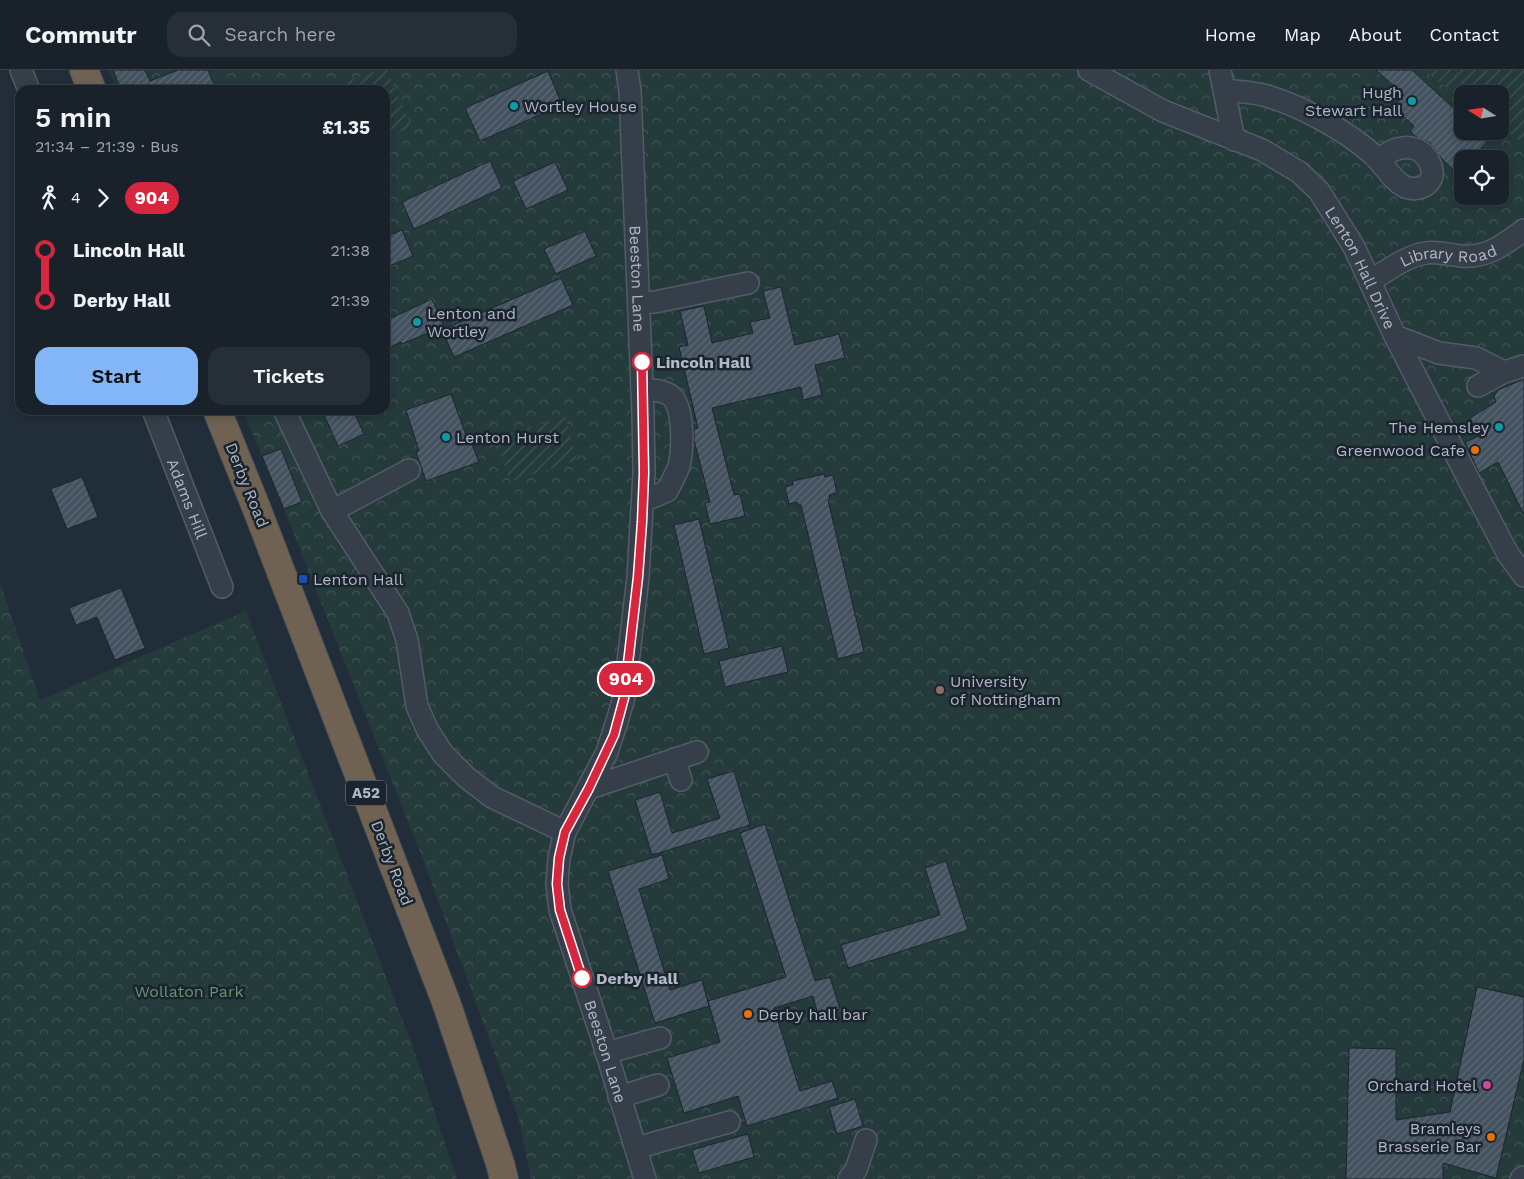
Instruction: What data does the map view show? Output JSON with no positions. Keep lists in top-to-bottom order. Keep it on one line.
{"streets":{"highway":["Derby Road","A52"],"street":["Library Road","Lenton Hall Drive","Beeston Lane","Adams Hill"]},"crossings":[["Library Road","Lenton Hall Drive"]],"parks":["Wollaton Park"],"places":{"other":["Hugh Stewart Hall","Wortley House","Lenton and Wortley","Lincoln Hall","The Hemsley","Lenton Hurst","Greenwood Cafe","University of Nottingham","Derby Hall","Derby hall bar","Orchard Hotel","Bramleys Brasserie Bar"],"transit":["Lenton Hall"]},"lines":["bus line 904"],"north":"left","page":{"header":"Commutr","search":"Search here","nav":["Home","Map","About","Contact"],"on_map":"904","heading":["5 min","21:34 – 21:39 · Bus","£1.35"],"legs":["4","904"],"list":[{"name":"Lincoln Hall","value":"21:38"},{"name":"Derby Hall","value":"21:39"}],"buttons":["Start","Tickets"]}}
